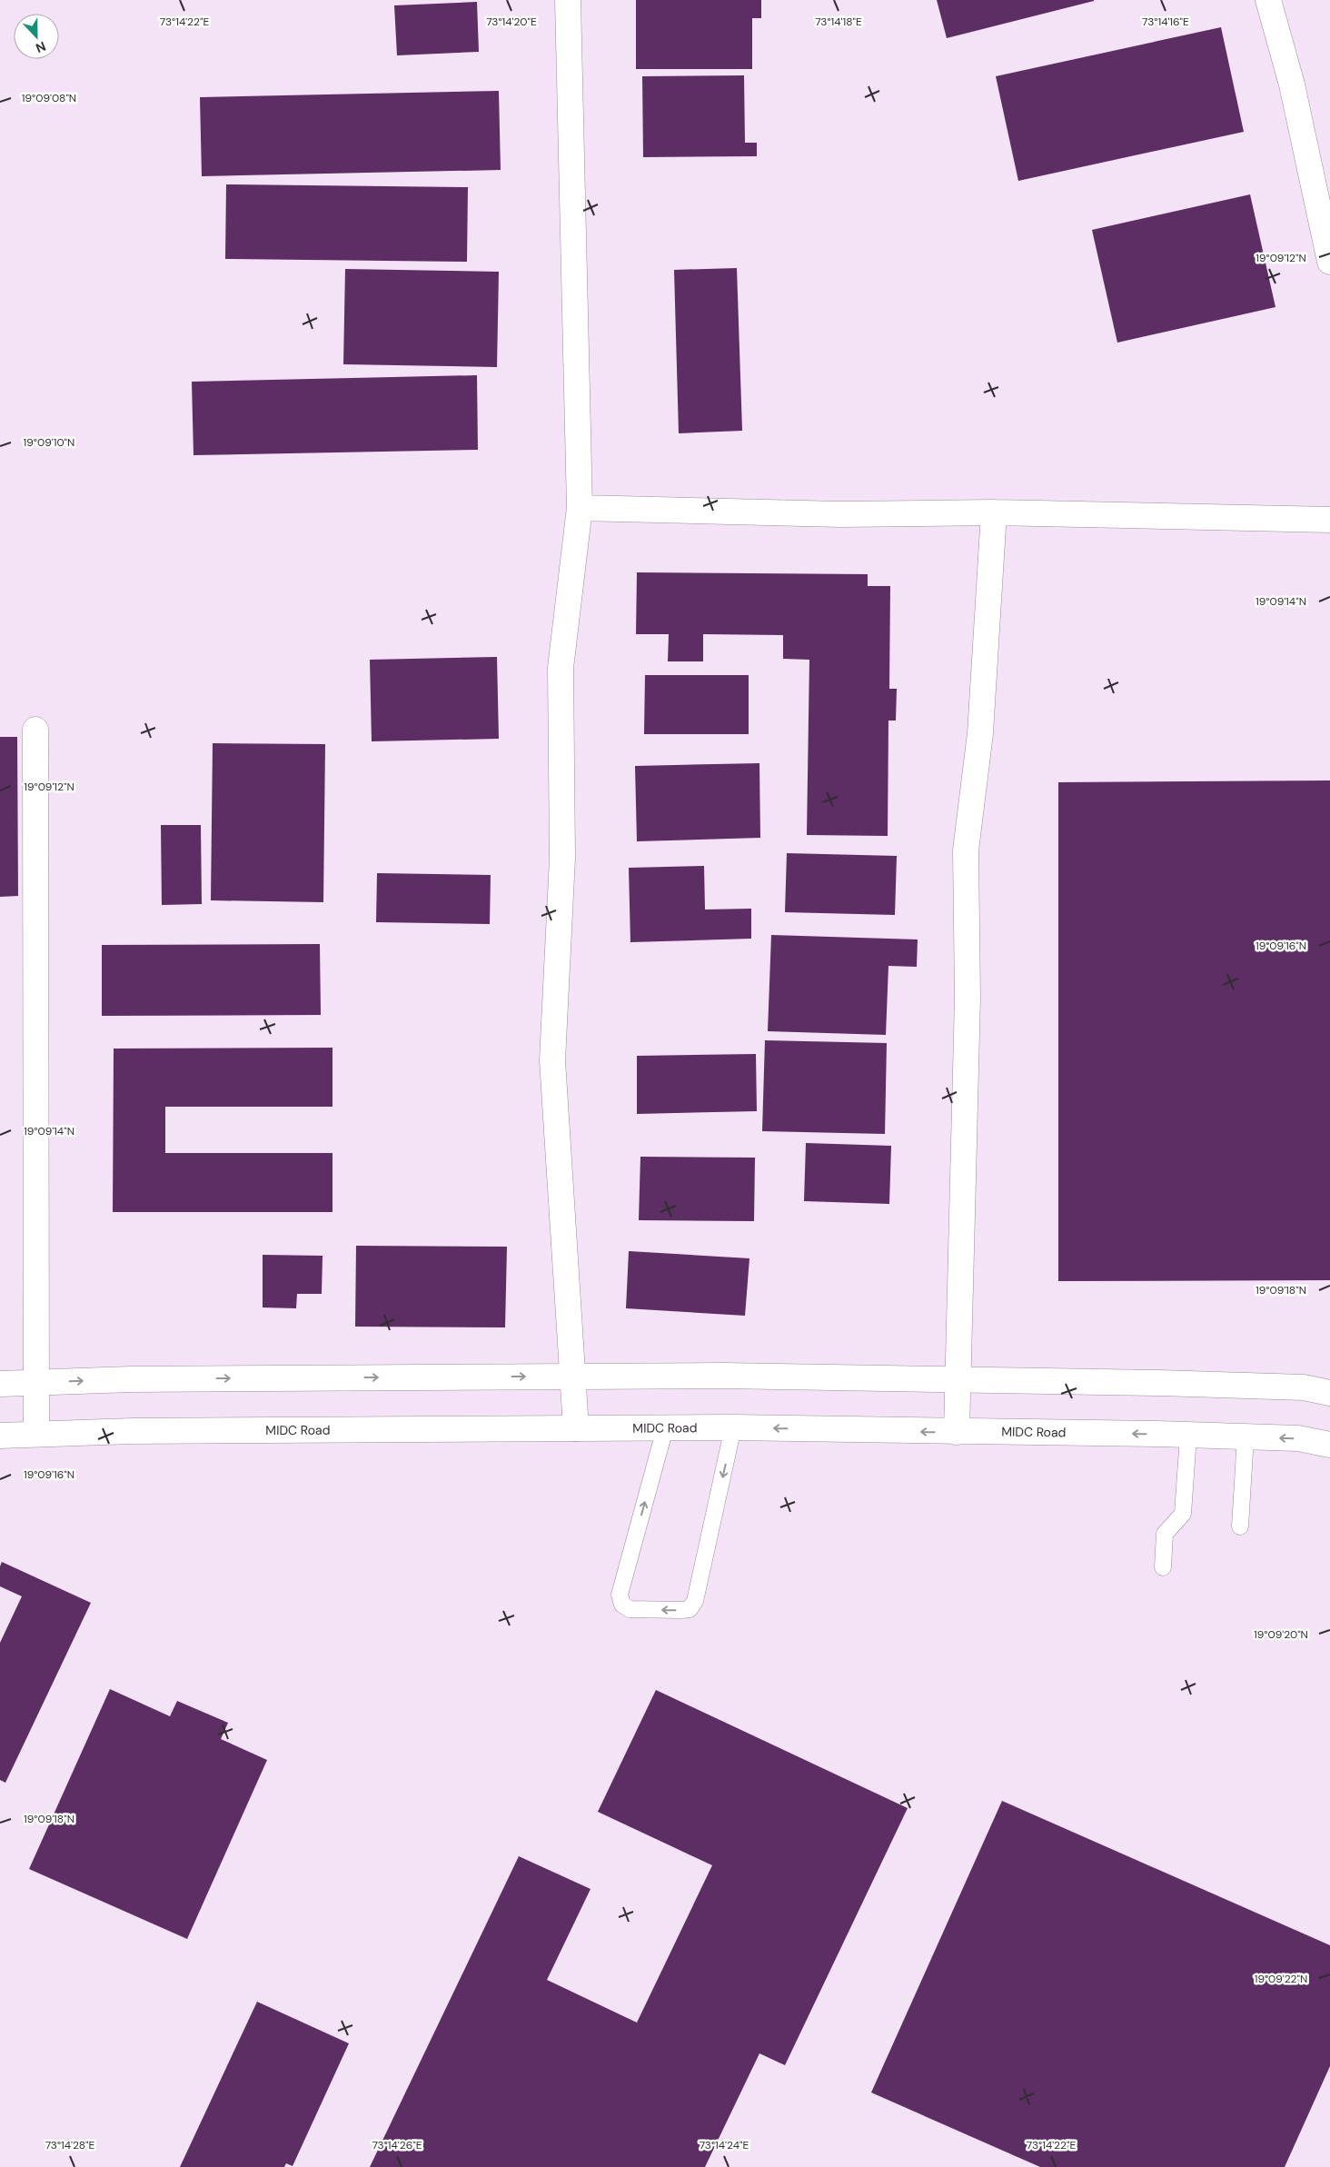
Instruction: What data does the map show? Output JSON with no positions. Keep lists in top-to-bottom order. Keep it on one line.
{"streets":{"street":["MIDC Road"]},"north":"bottom","coordinates":["73°14'18\"E","73°14'22\"E","73°14'20\"E","73°14'16\"E","19°09'08\"N","19°09'12\"N","19°09'10\"N","19°09'14\"N","19°09'16\"N","19°09'18\"N","19°09'20\"N","19°09'22\"N","73°14'28\"E","73°14'26\"E","73°14'24\"E"]}
